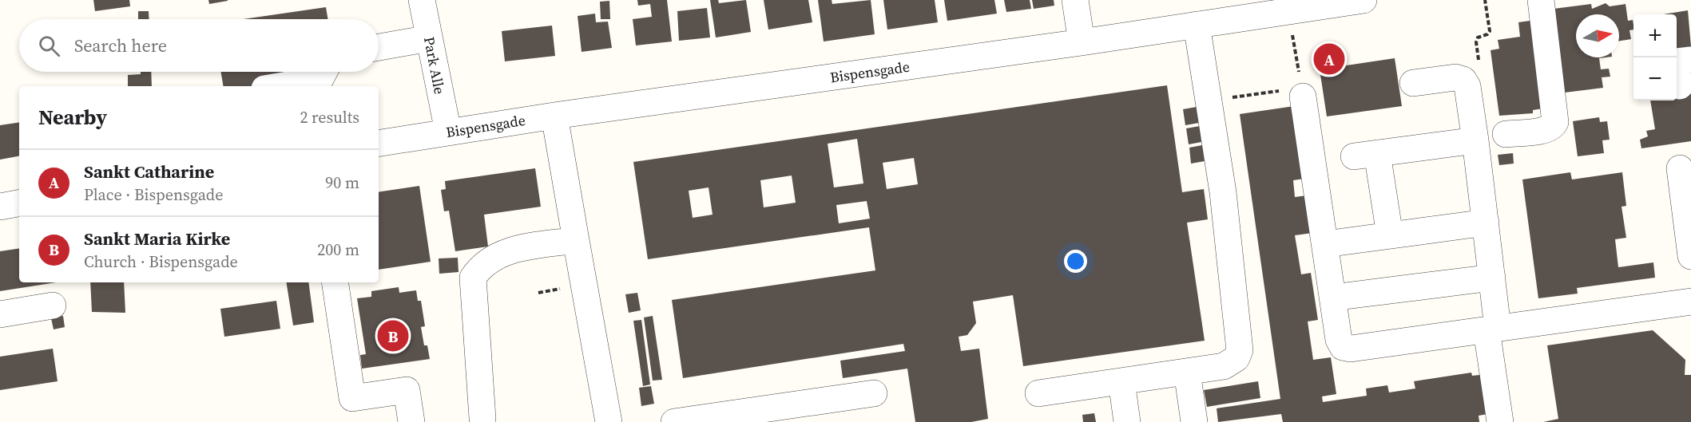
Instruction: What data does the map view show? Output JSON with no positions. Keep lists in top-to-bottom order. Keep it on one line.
{"streets":{"street":["Park Alle","Bispensgade"]},"crossings":[["Park Alle","Bispensgade"]],"north":"right","page":{"map_buttons":["+","−"],"search":"Search here","pins":["A","B"],"heading":["Nearby","2 results"],"list":[{"mark":"A","name":"Sankt Catharine","note":"Place · Bispensgade","value":"90 m"},{"mark":"B","name":"Sankt Maria Kirke","note":"Church · Bispensgade","value":"200 m"}]}}
